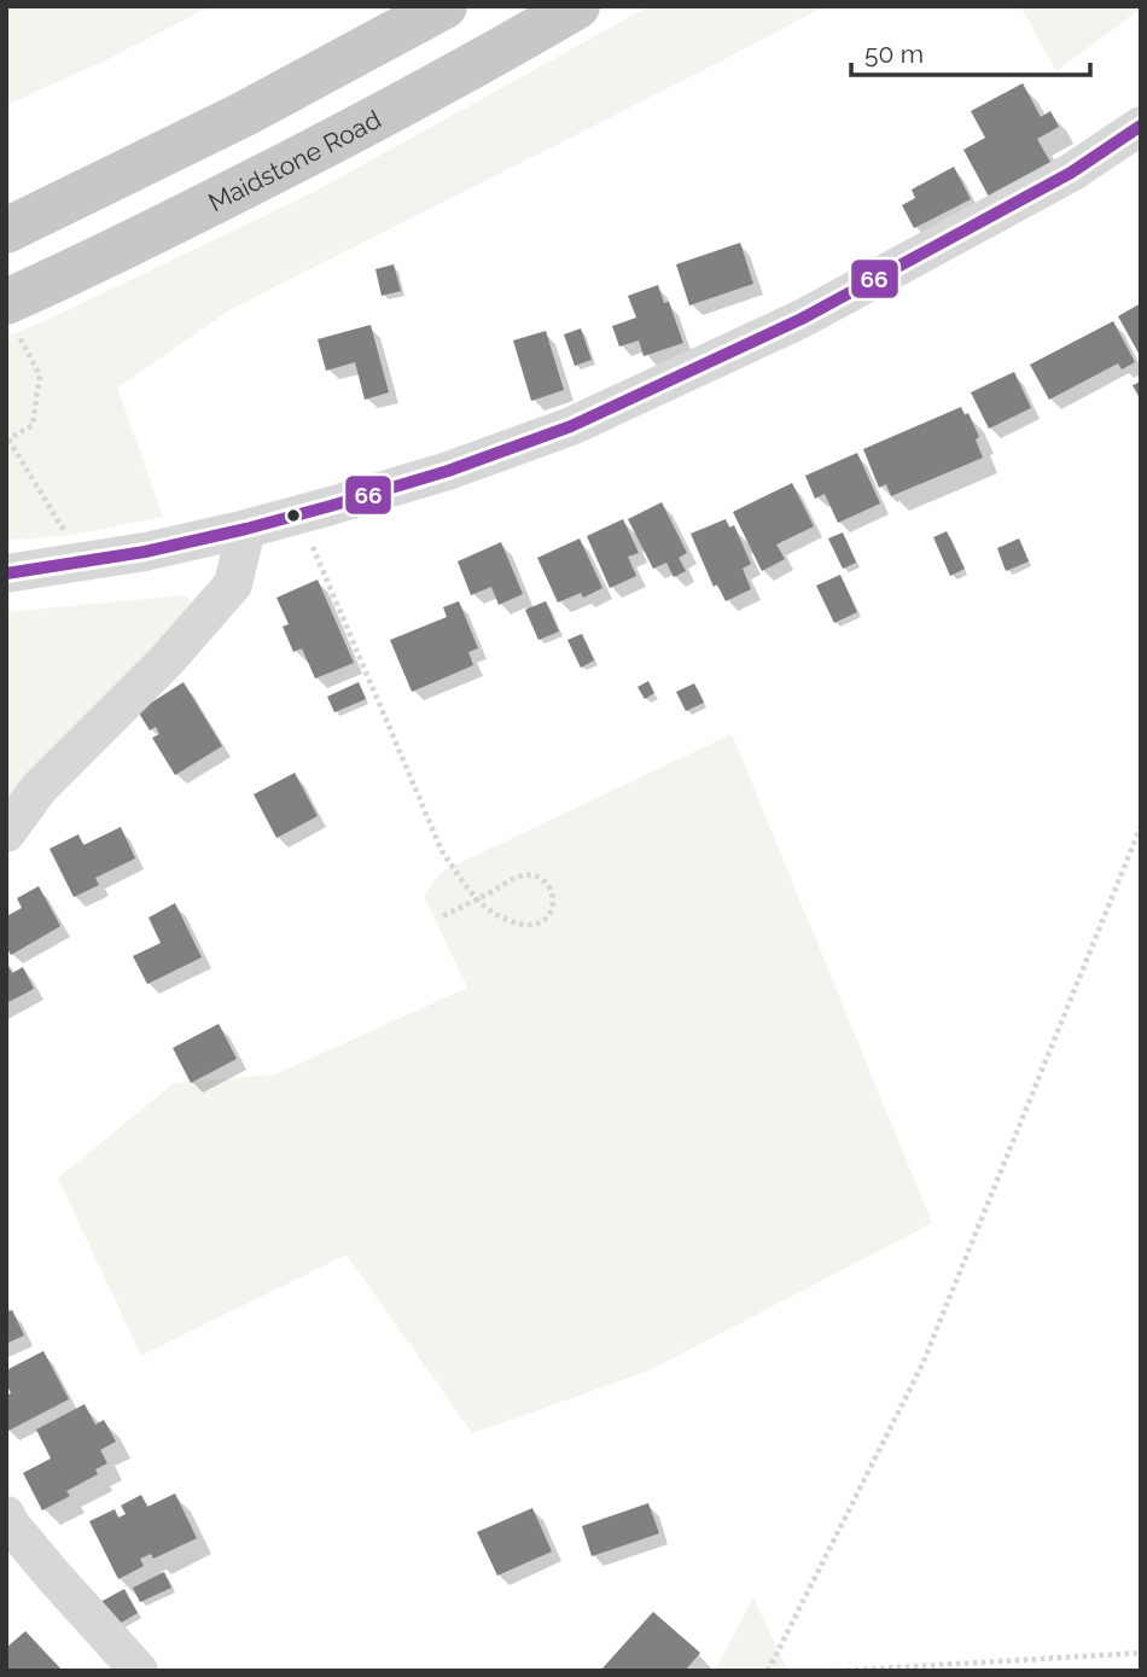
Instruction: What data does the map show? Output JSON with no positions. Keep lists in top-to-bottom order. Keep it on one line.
{"streets":{"highway":["Maidstone Road"]},"lines":["transit line 66"],"scale_bar":"50 m"}
